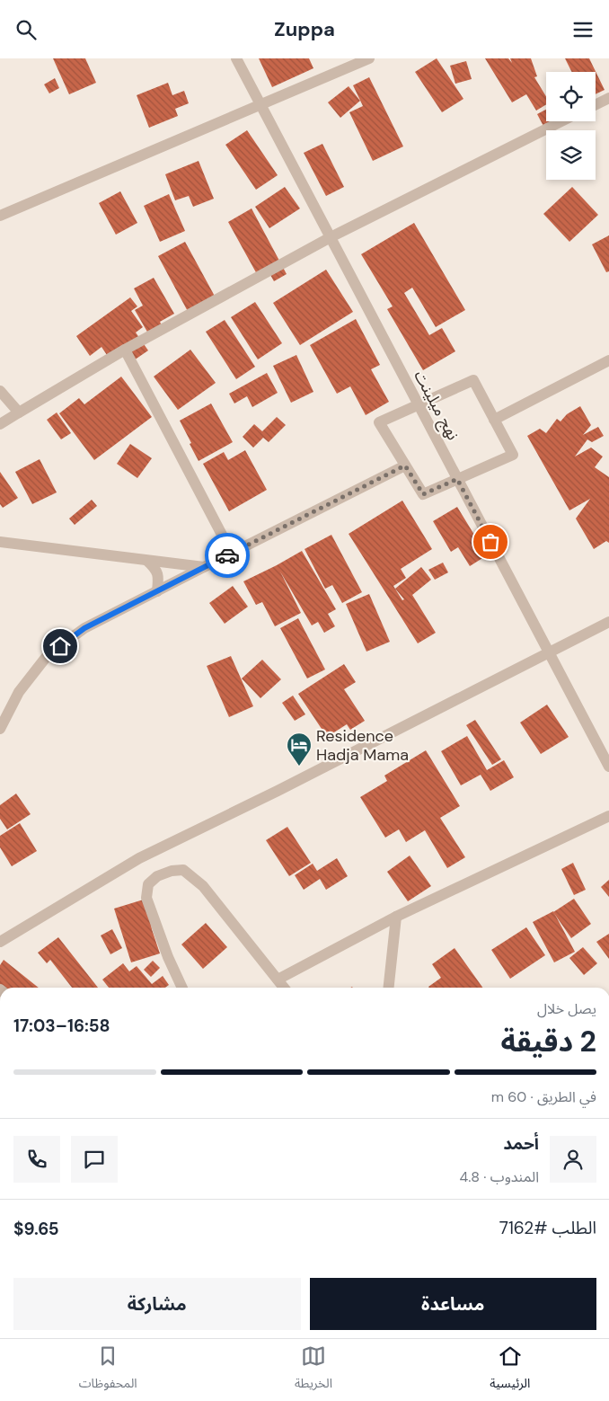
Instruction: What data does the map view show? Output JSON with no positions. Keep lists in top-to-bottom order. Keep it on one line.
{"streets":{"street":["نهج ميلينت"]},"places":{"hotel":["Residence Hadja Mama"]},"page":{"header":"Zuppa","heading":["2 دقيقة","يصل خلال","16:58–17:03"],"panel":["أحمد","المندوب · 4.8","الطلب #7162","$9.65"],"bar":"في الطريق · 60 m","buttons":["مساعدة","مشاركة"],"tabs":["الرئيسية","الخريطة","المحفوظات"]}}
